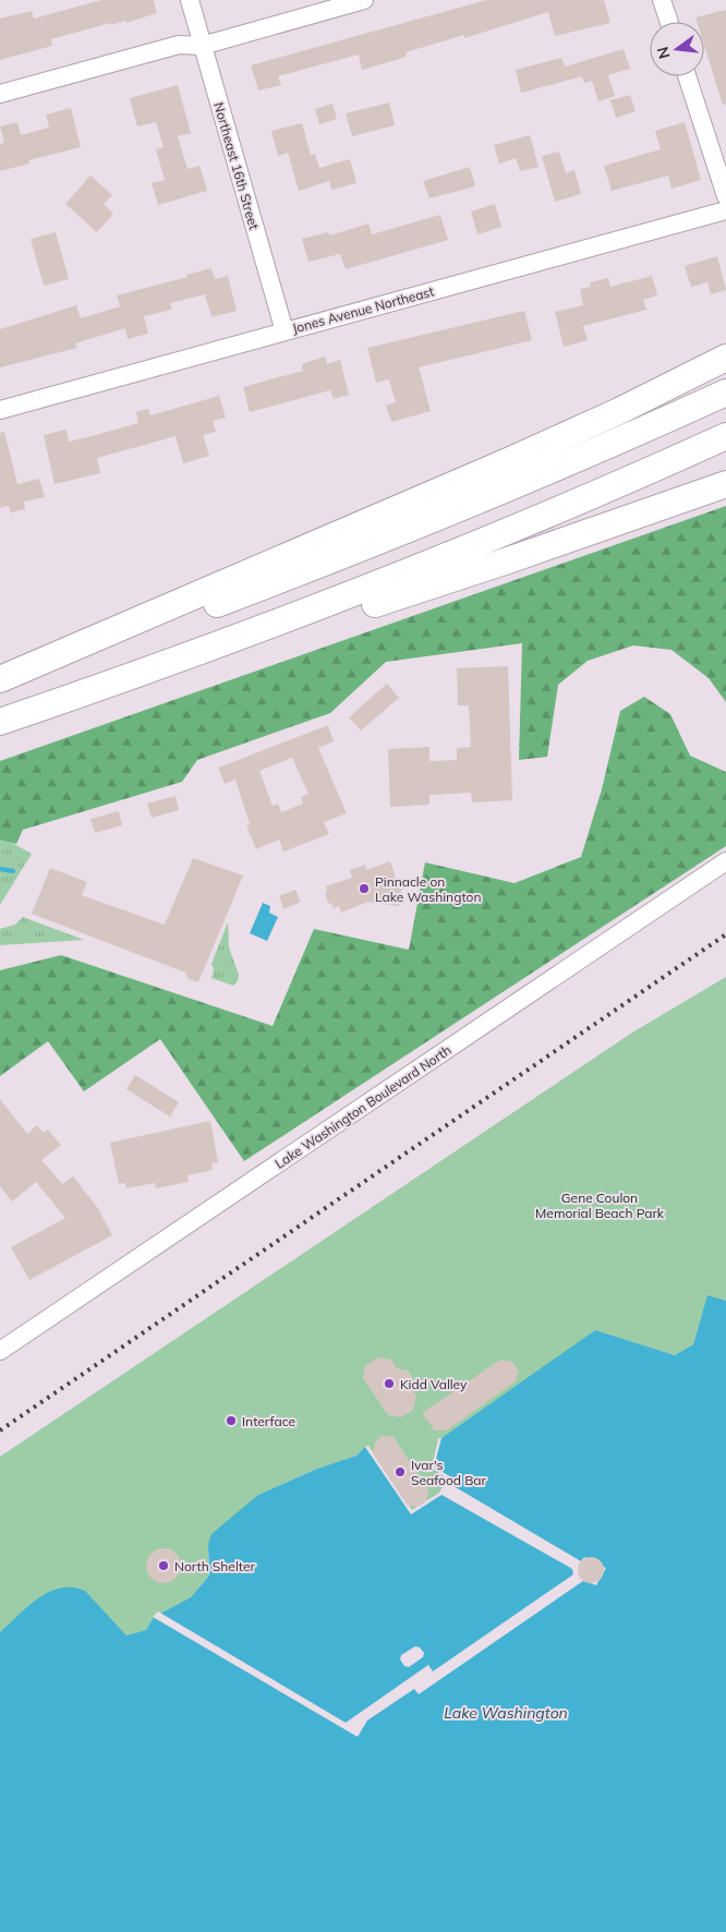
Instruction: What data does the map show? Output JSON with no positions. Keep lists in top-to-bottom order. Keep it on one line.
{"streets":{"street":["Northeast 16th Street","Jones Avenue Northeast","Lake Washington Boulevard North"]},"crossings":[["Northeast 16th Street","Jones Avenue Northeast"]],"water":["Lake Washington"],"parks":["Gene Coulon Memorial Beach Park"],"places":["Pinnacle on Lake Washington","Kidd Valley","Interface","Ivar's Seafood Bar","North Shelter"],"north":"left"}
